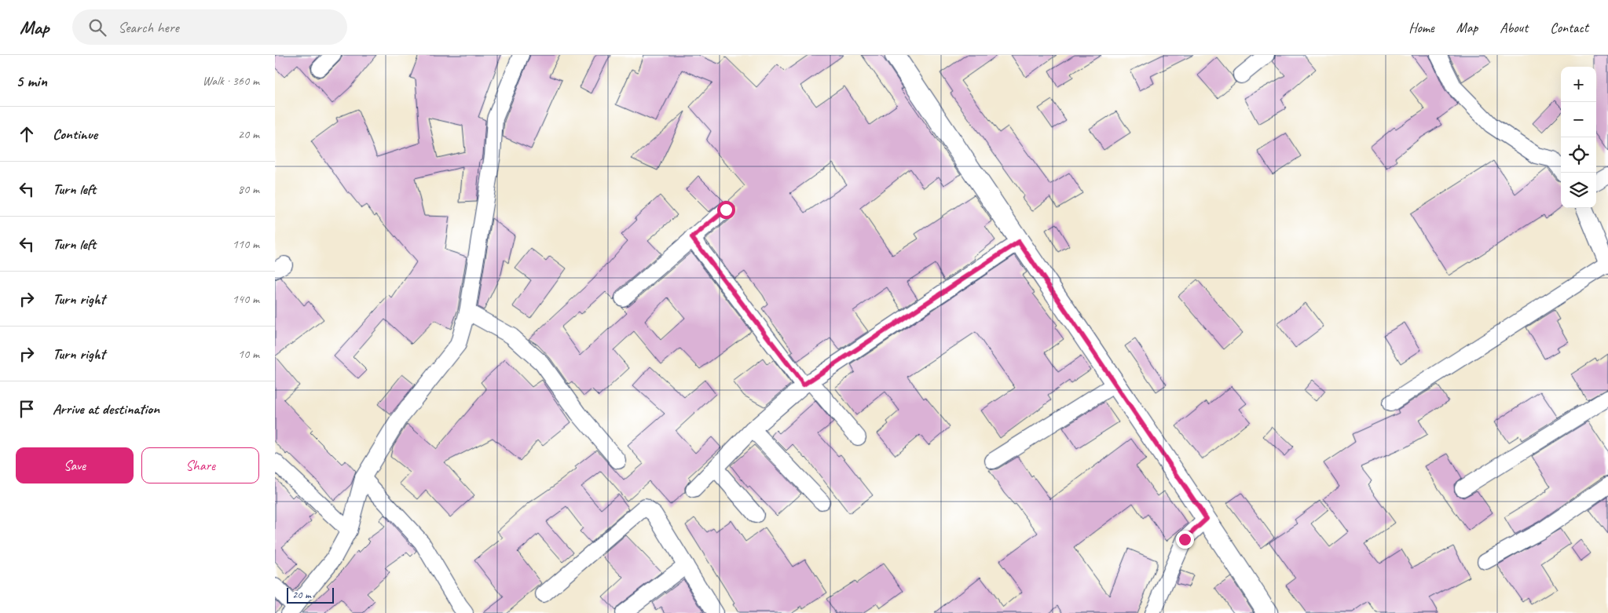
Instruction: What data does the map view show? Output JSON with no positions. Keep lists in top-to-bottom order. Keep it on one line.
{"scale_bar":"20 m","page":{"header":"Map","search":"Search here","nav":["Home","Map","About","Contact"],"heading":["5 min","Walk · 360 m"],"map_buttons":["+","−"],"list":[["Continue","20 m"],["Turn left","80 m"],["Turn left","110 m"],["Turn right","140 m"],["Turn right","10 m"],"Arrive at destination"],"buttons":["Save","Share"],"scale":"20 m"}}
